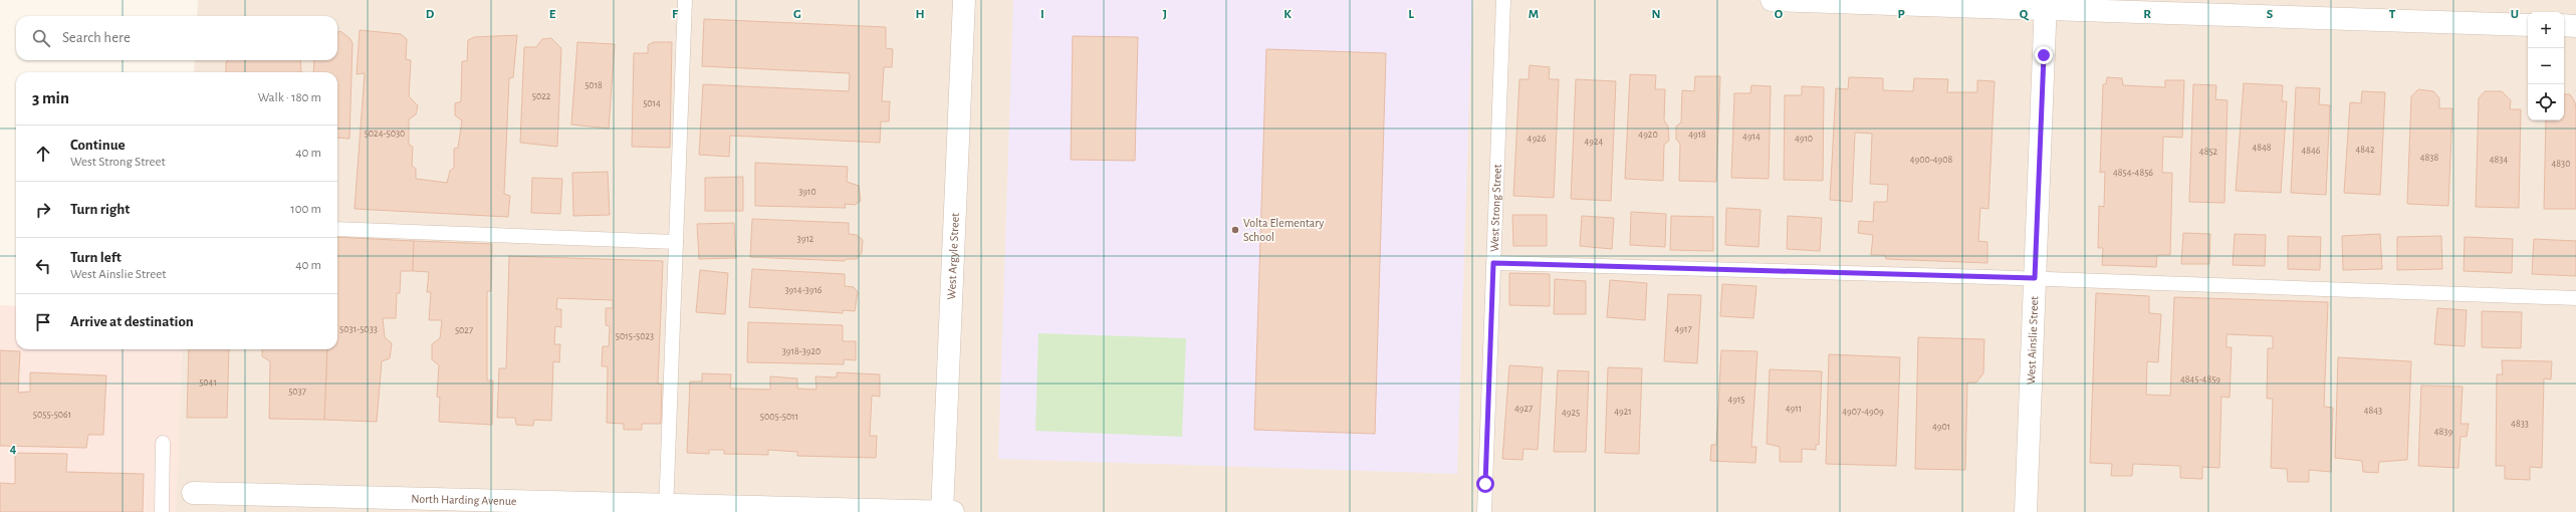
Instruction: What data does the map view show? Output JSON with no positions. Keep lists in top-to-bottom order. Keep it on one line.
{"streets":{"street":["West Argyle Street","West Ainslie Street","North Harding Avenue"],"lane":["West Strong Street"]},"crossings":[["West Argyle Street","North Harding Avenue"]],"places":["Volta Elementary School"],"house_numbers":["5018","5022","5014","5024-5030","4920","4918","4914","4926","4910","4924","4848","4842","4846","4852","4838","4900-4908","4834","4830","4854-4856","3910","3912","3914-3916","5031-5033","4917","5027","5015-5023","3918-3920","4845-4859","5041","5037","4915","4927","4911","4843","4921","4907-4909","4925","5055-5061","5005-5011","4833","4901","4839"],"page":{"map_buttons":["+","−"],"search":"Search here","heading":["3 min","Walk · 180 m"],"list":[["Continue","West Strong Street","40 m"],["Turn right","100 m"],["Turn left","West Ainslie Street","40 m"],"Arrive at destination"]},"grid":{"columns":["D","E","F","G","H","I","J","K","L","M","N","O","P","Q","R","S","T","U"],"rows":["4"]}}
